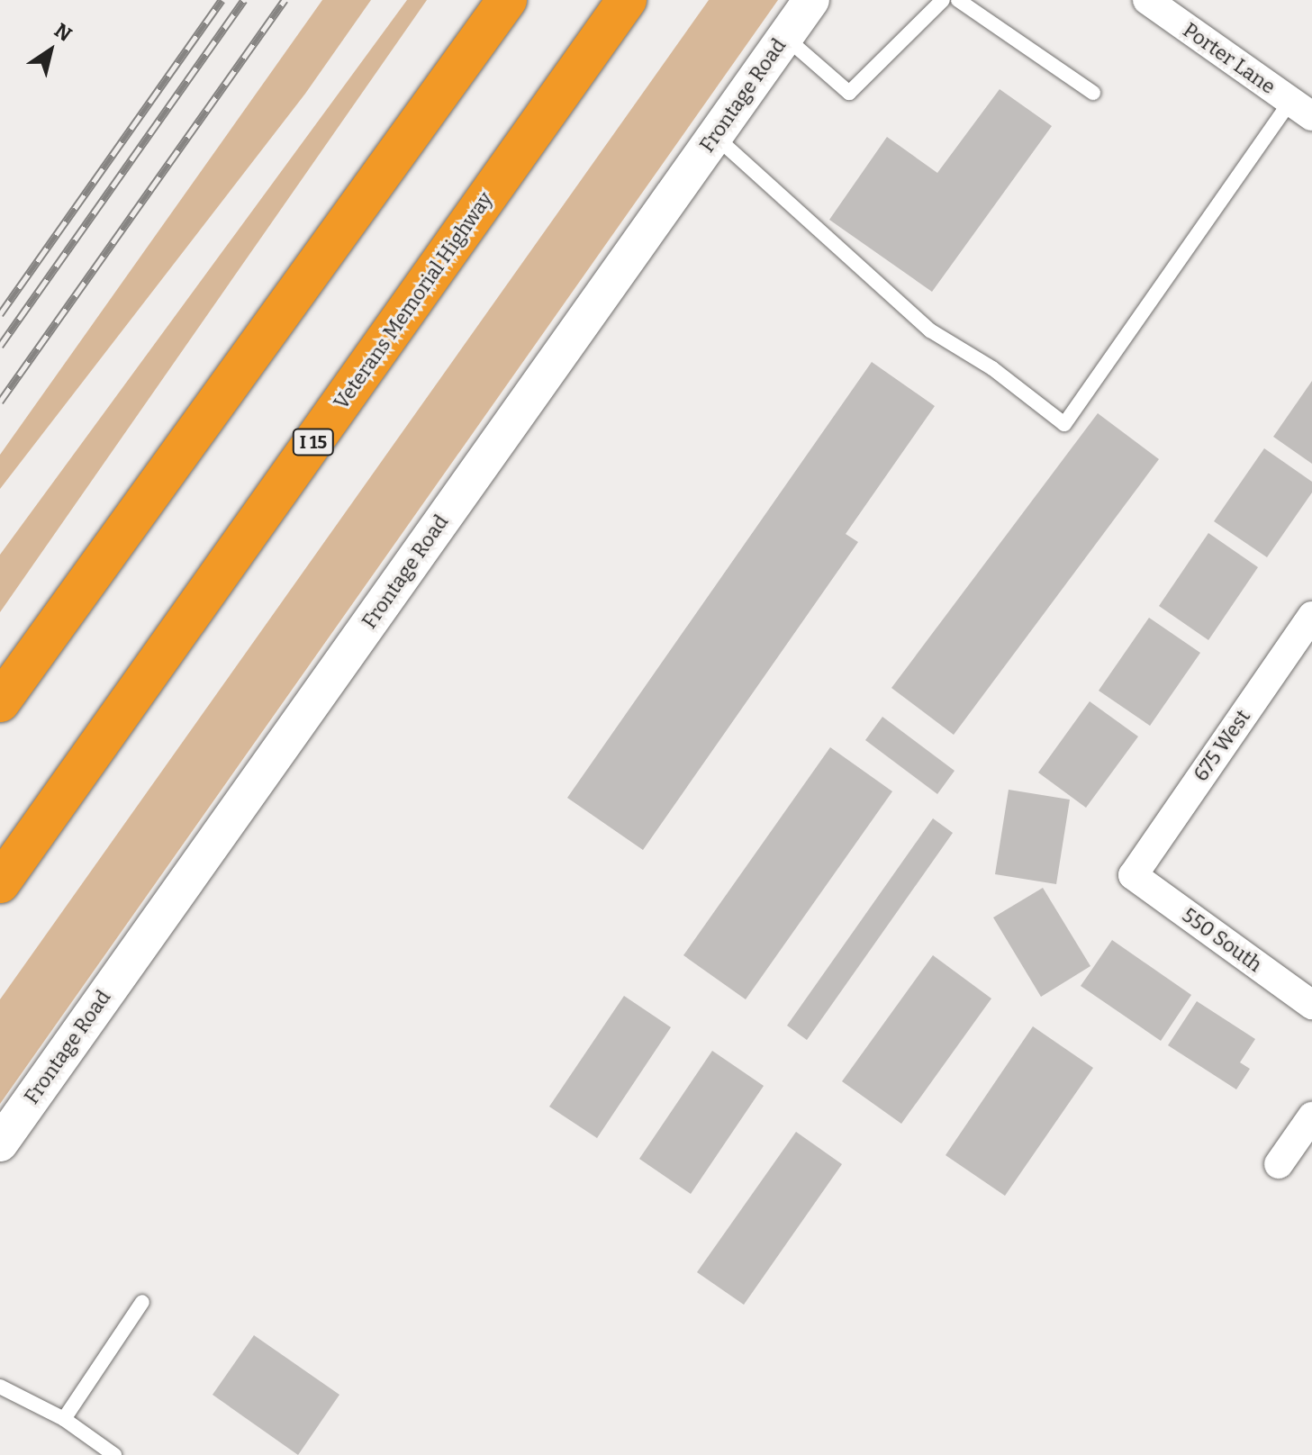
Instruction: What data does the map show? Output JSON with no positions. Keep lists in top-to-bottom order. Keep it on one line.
{"streets":{"highway":["Veterans Memorial Highway","I 15"],"street":["Porter Lane","Frontage Road","675 West","550 South"]},"crossings":[["675 West","550 South"]],"north":"top right"}
